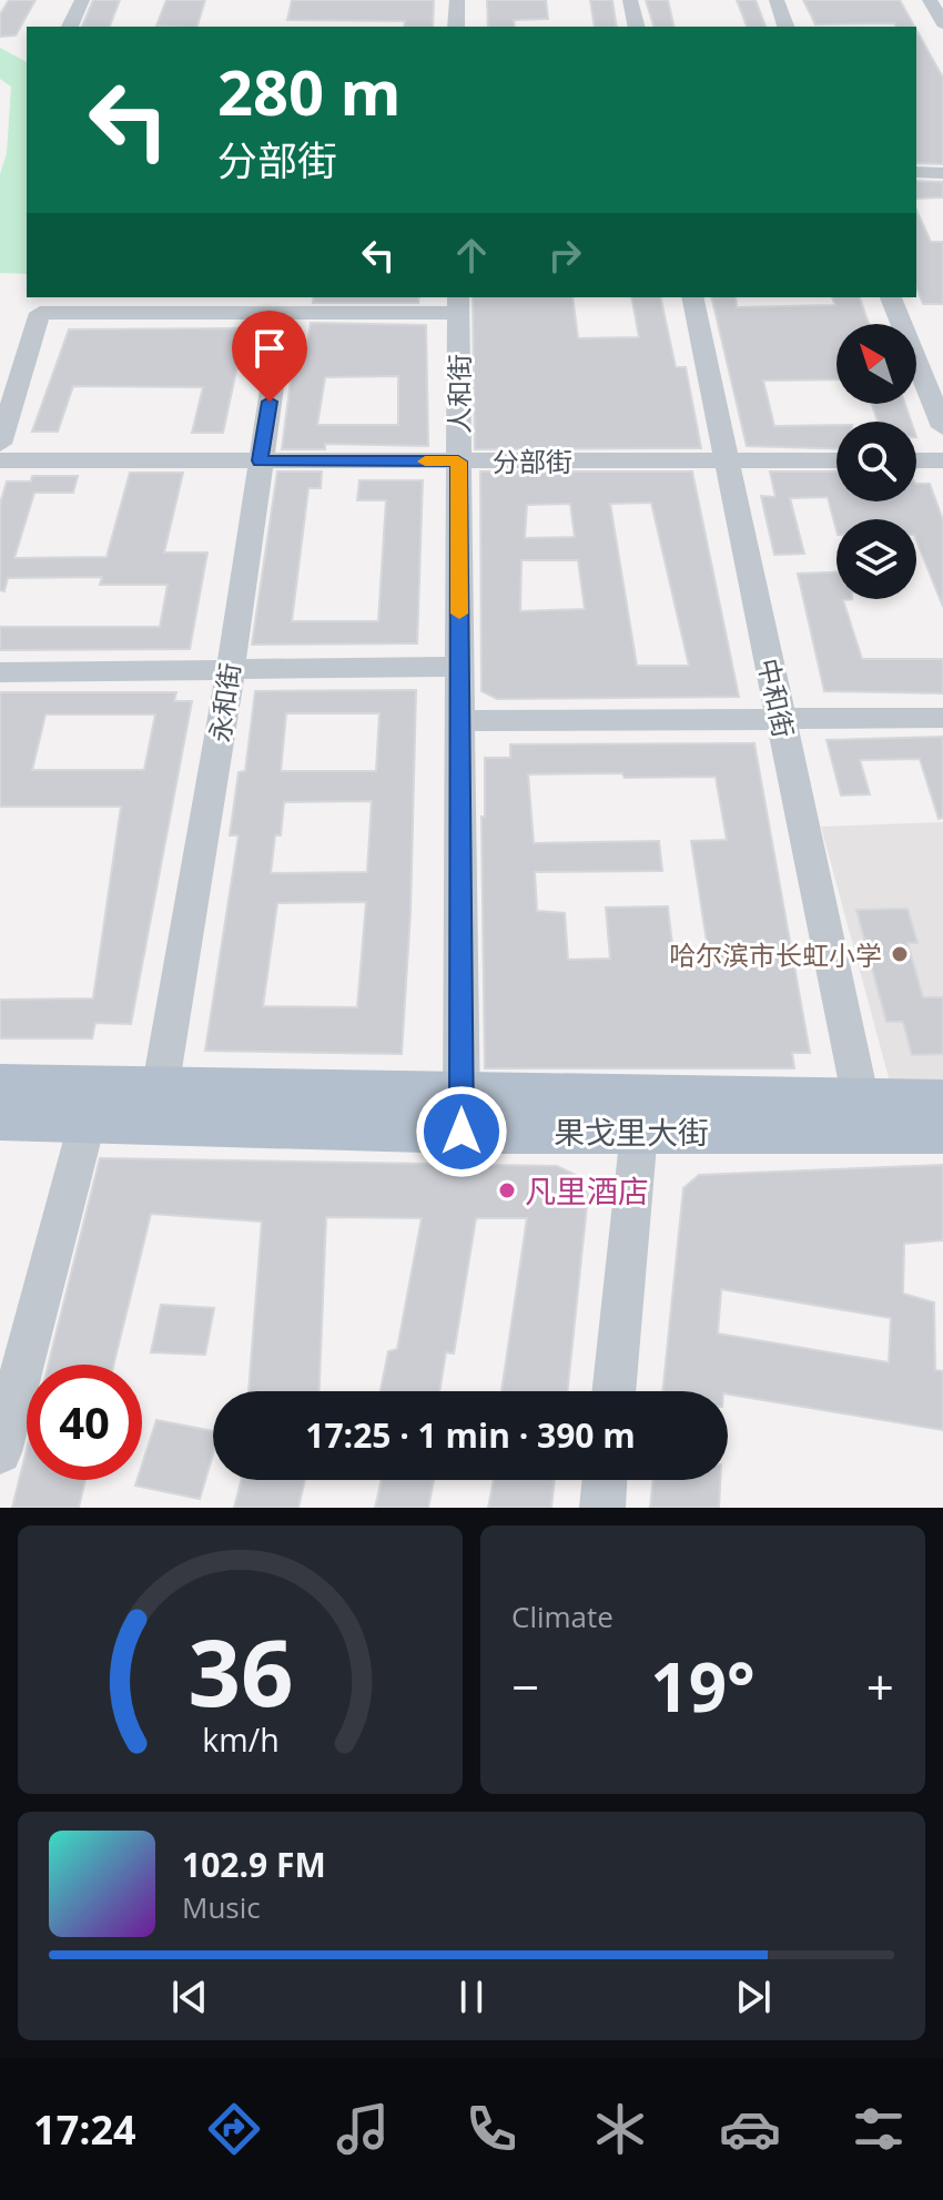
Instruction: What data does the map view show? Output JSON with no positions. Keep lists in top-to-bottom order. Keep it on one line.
{"streets":{"main road":["果戈里大街"],"street":["人和街","分部街","中和街","永和街"]},"crossings":[["人和街","分部街"],["人和街","果戈里大街"],["分部街","中和街"],["分部街","永和街"],["中和街","果戈里大街"],["永和街","果戈里大街"]],"places":["哈尔滨市长虹小学","凡里酒店"],"north":"top left","page":{"turn":["280 m","分部街"],"limit":"40","trip":"17:25 · 1 min · 390 m","tile":"Climate","heat":["−","19°","+"],"song":["102.9 FM","Music"],"tabs":"17:24","gauge":["36","km/h"]}}
